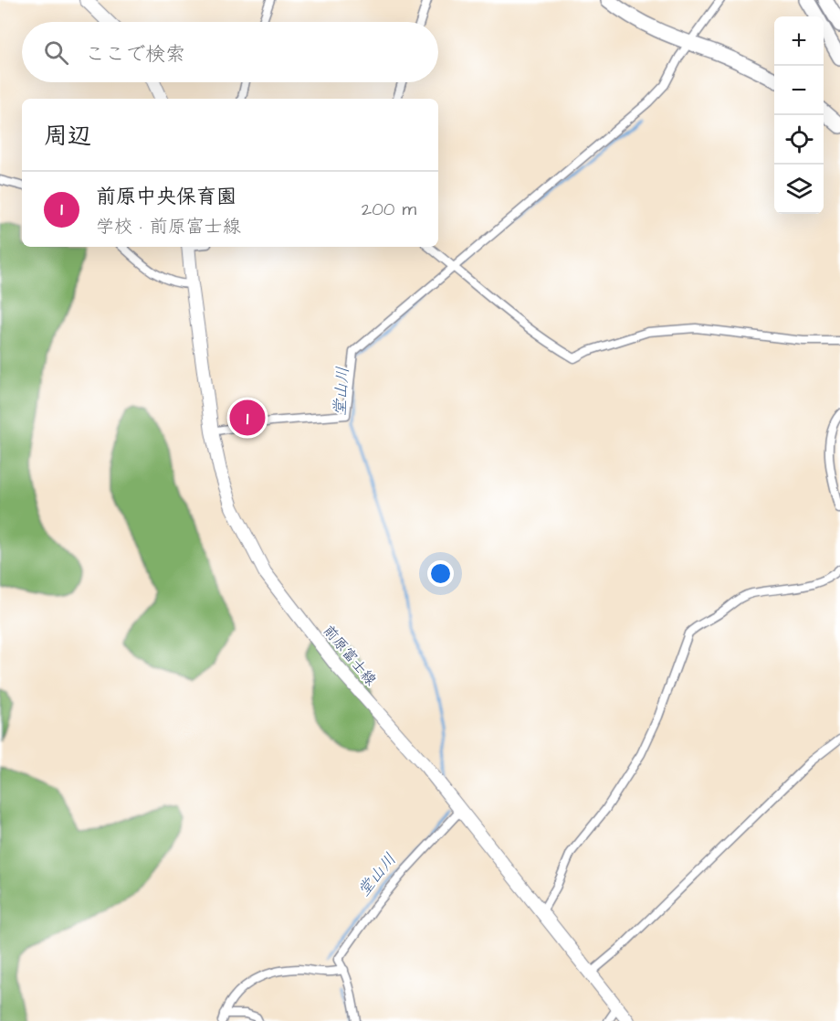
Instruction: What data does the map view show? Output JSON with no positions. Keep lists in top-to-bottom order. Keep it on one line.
{"streets":{"main road":["前原富士線"]},"water":["堂山川"],"page":{"map_buttons":["+","−"],"search":"ここで検索","heading":"周辺","list":[{"mark":"1","name":"前原中央保育園","note":"学校 · 前原富士線","value":"200 m"}],"pins":"1"}}
